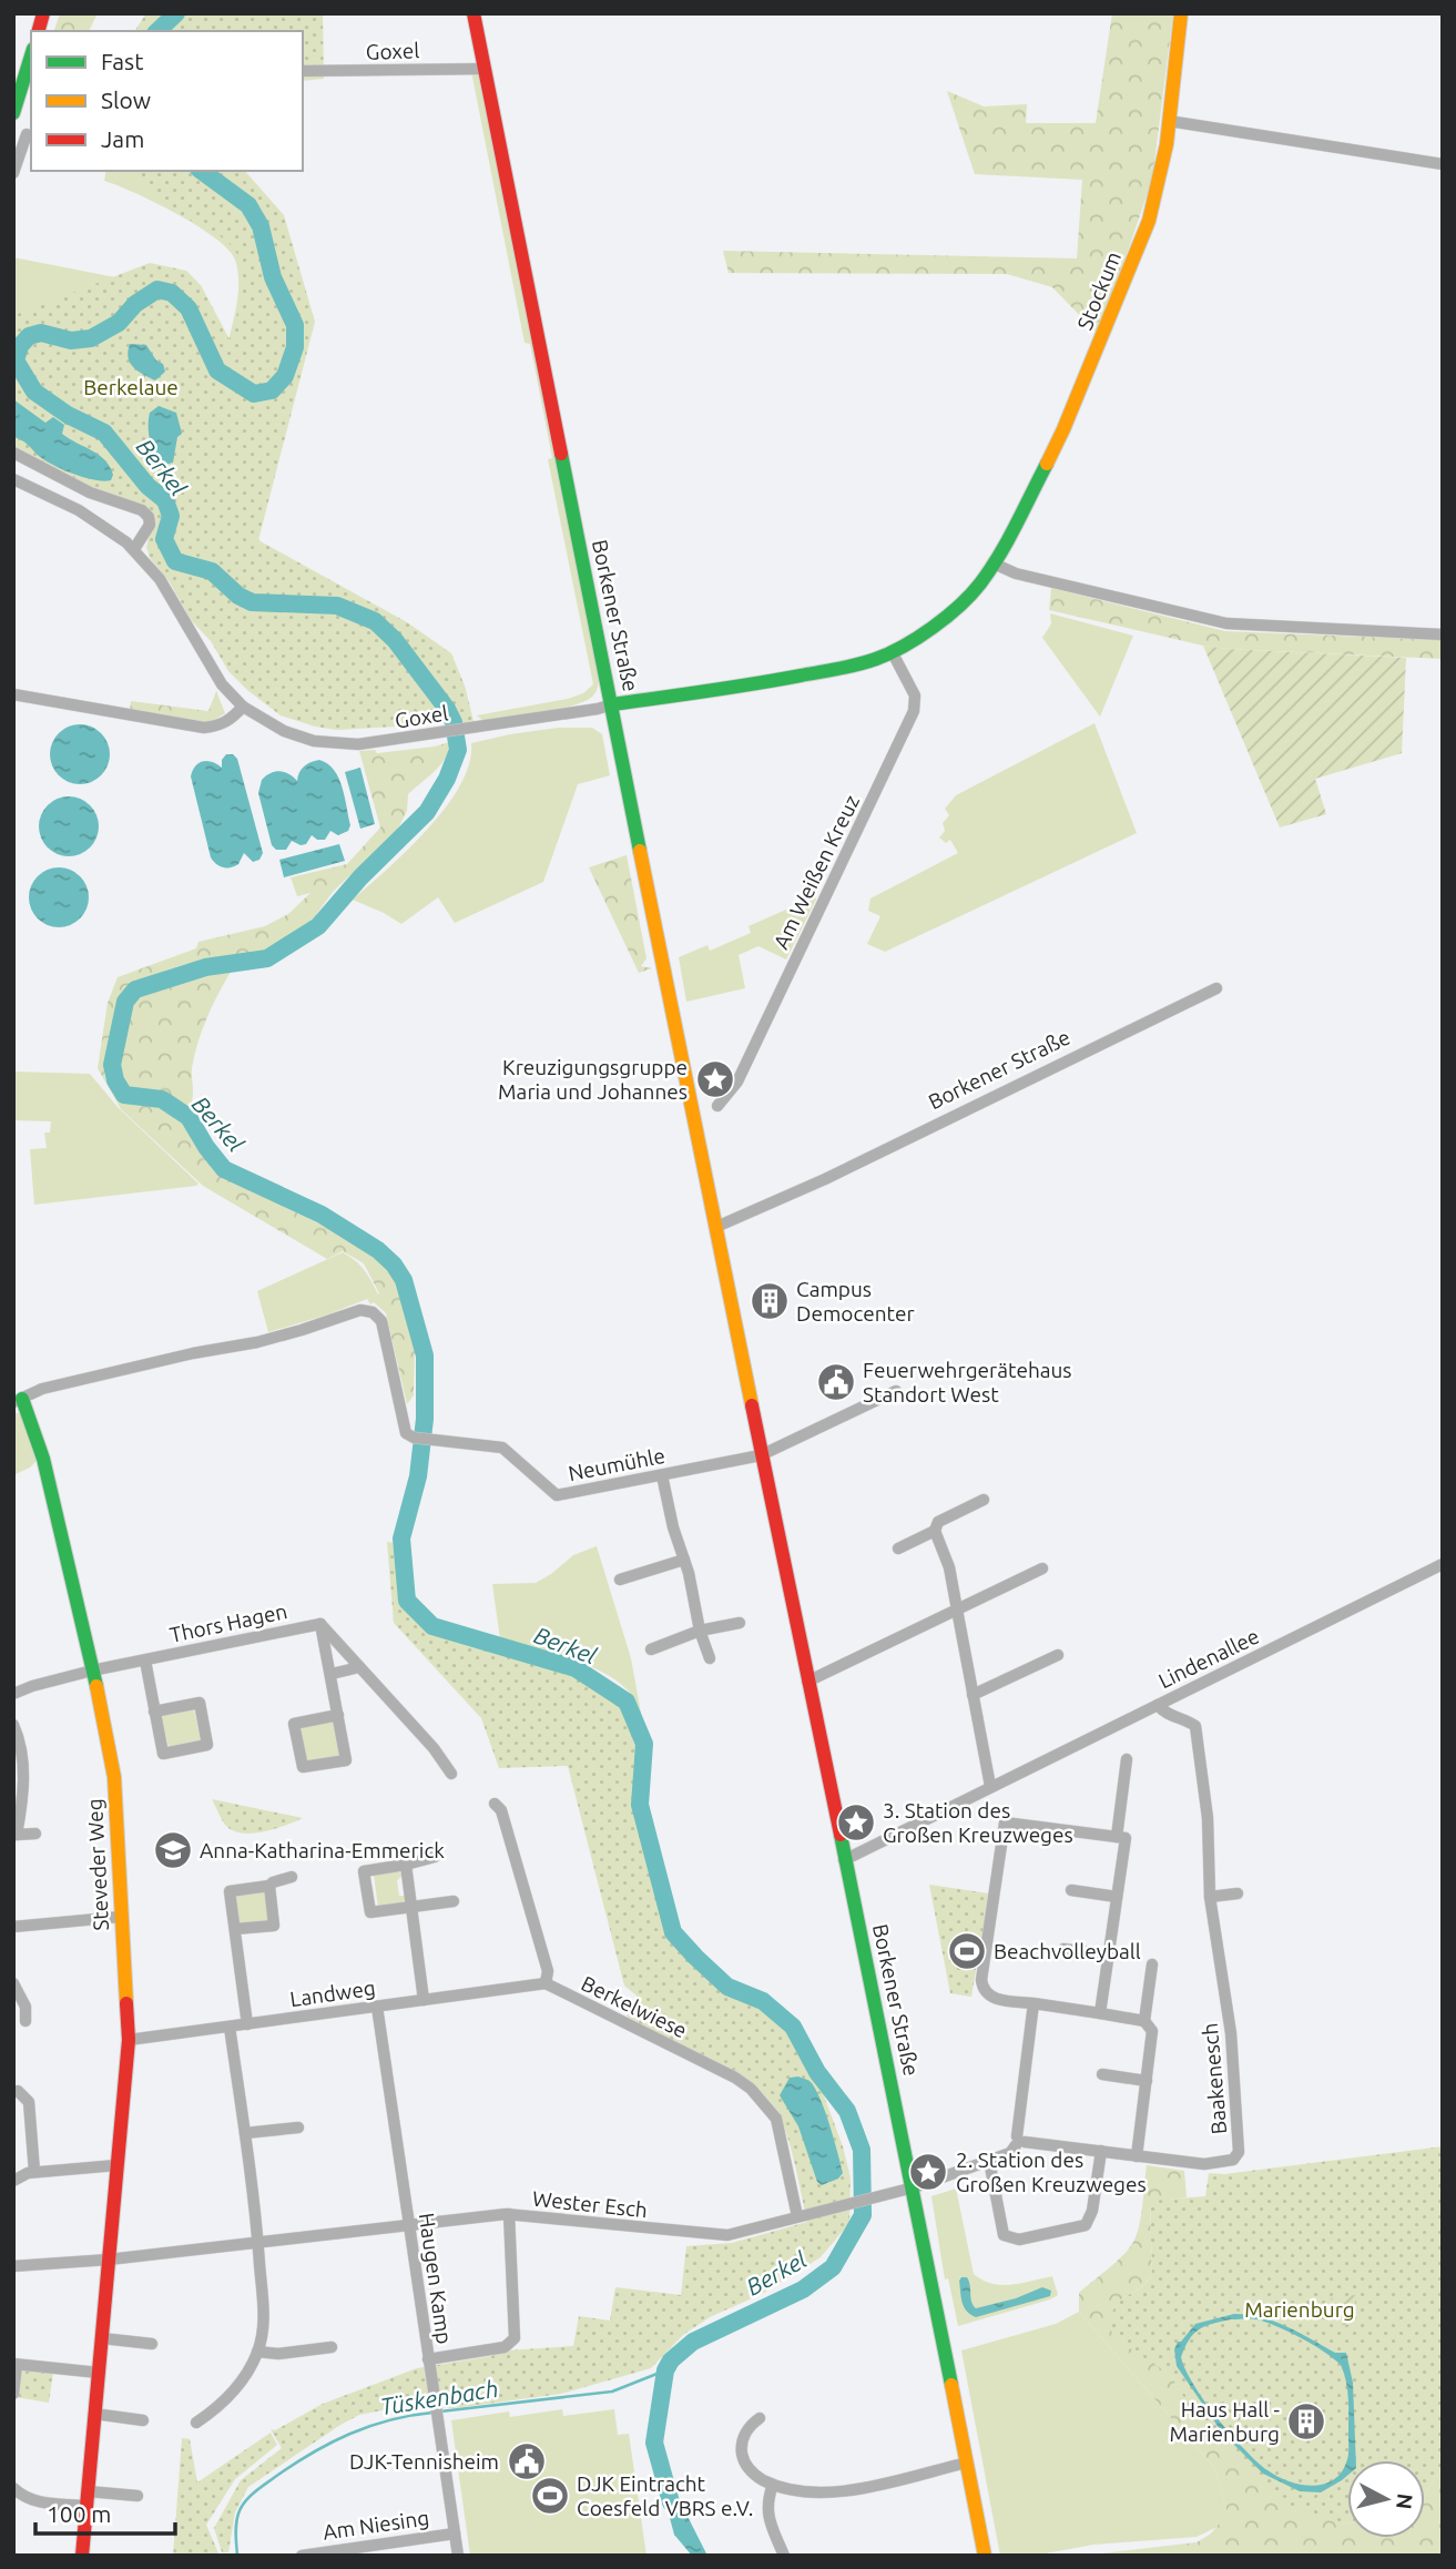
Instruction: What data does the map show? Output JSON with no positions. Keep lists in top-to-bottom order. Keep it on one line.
{"streets":{"street":["Goxel","Stockum","Borkener Straße","Am Weißen Kreuz","Neumühle","Thors Hagen","Lindenallee","Steveder Weg","Landweg","Berkelwiese","Baakenesch","Wester Esch","Haugen Kamp","Am Niesing"]},"crossings":[["Goxel","Stockum"],["Goxel","Borkener Straße"],["Stockum","Borkener Straße"],["Stockum","Am Weißen Kreuz"],["Borkener Straße","Neumühle"],["Borkener Straße","Lindenallee"],["Borkener Straße","Wester Esch"],["Neumühle","Steveder Weg"],["Thors Hagen","Steveder Weg"],["Lindenallee","Baakenesch"],["Steveder Weg","Landweg"],["Steveder Weg","Wester Esch"],["Landweg","Berkelwiese"],["Landweg","Haugen Kamp"],["Berkelwiese","Wester Esch"],["Wester Esch","Haugen Kamp"],["Haugen Kamp","Am Niesing"]],"water":["Berkel","Tüskenbach"],"parks":["Berkelaue","Marienburg"],"places":{"place":["Kreuzigungsgruppe Maria und Johannes","3. Station des Großen Kreuzweges","2. Station des Großen Kreuzweges"],"building":["Campus Democenter","Haus Hall - Marienburg"],"public building":["Feuerwehrgerätehaus Standort West","DJK-Tennisheim"],"school or university":["Anna-Katharina-Emmerick"],"sports":["Beachvolleyball","DJK Eintracht Coesfeld VBRS e.V."]},"legend":["Fast","Slow","Jam"],"scale_bar":"100 m","north":"right"}
